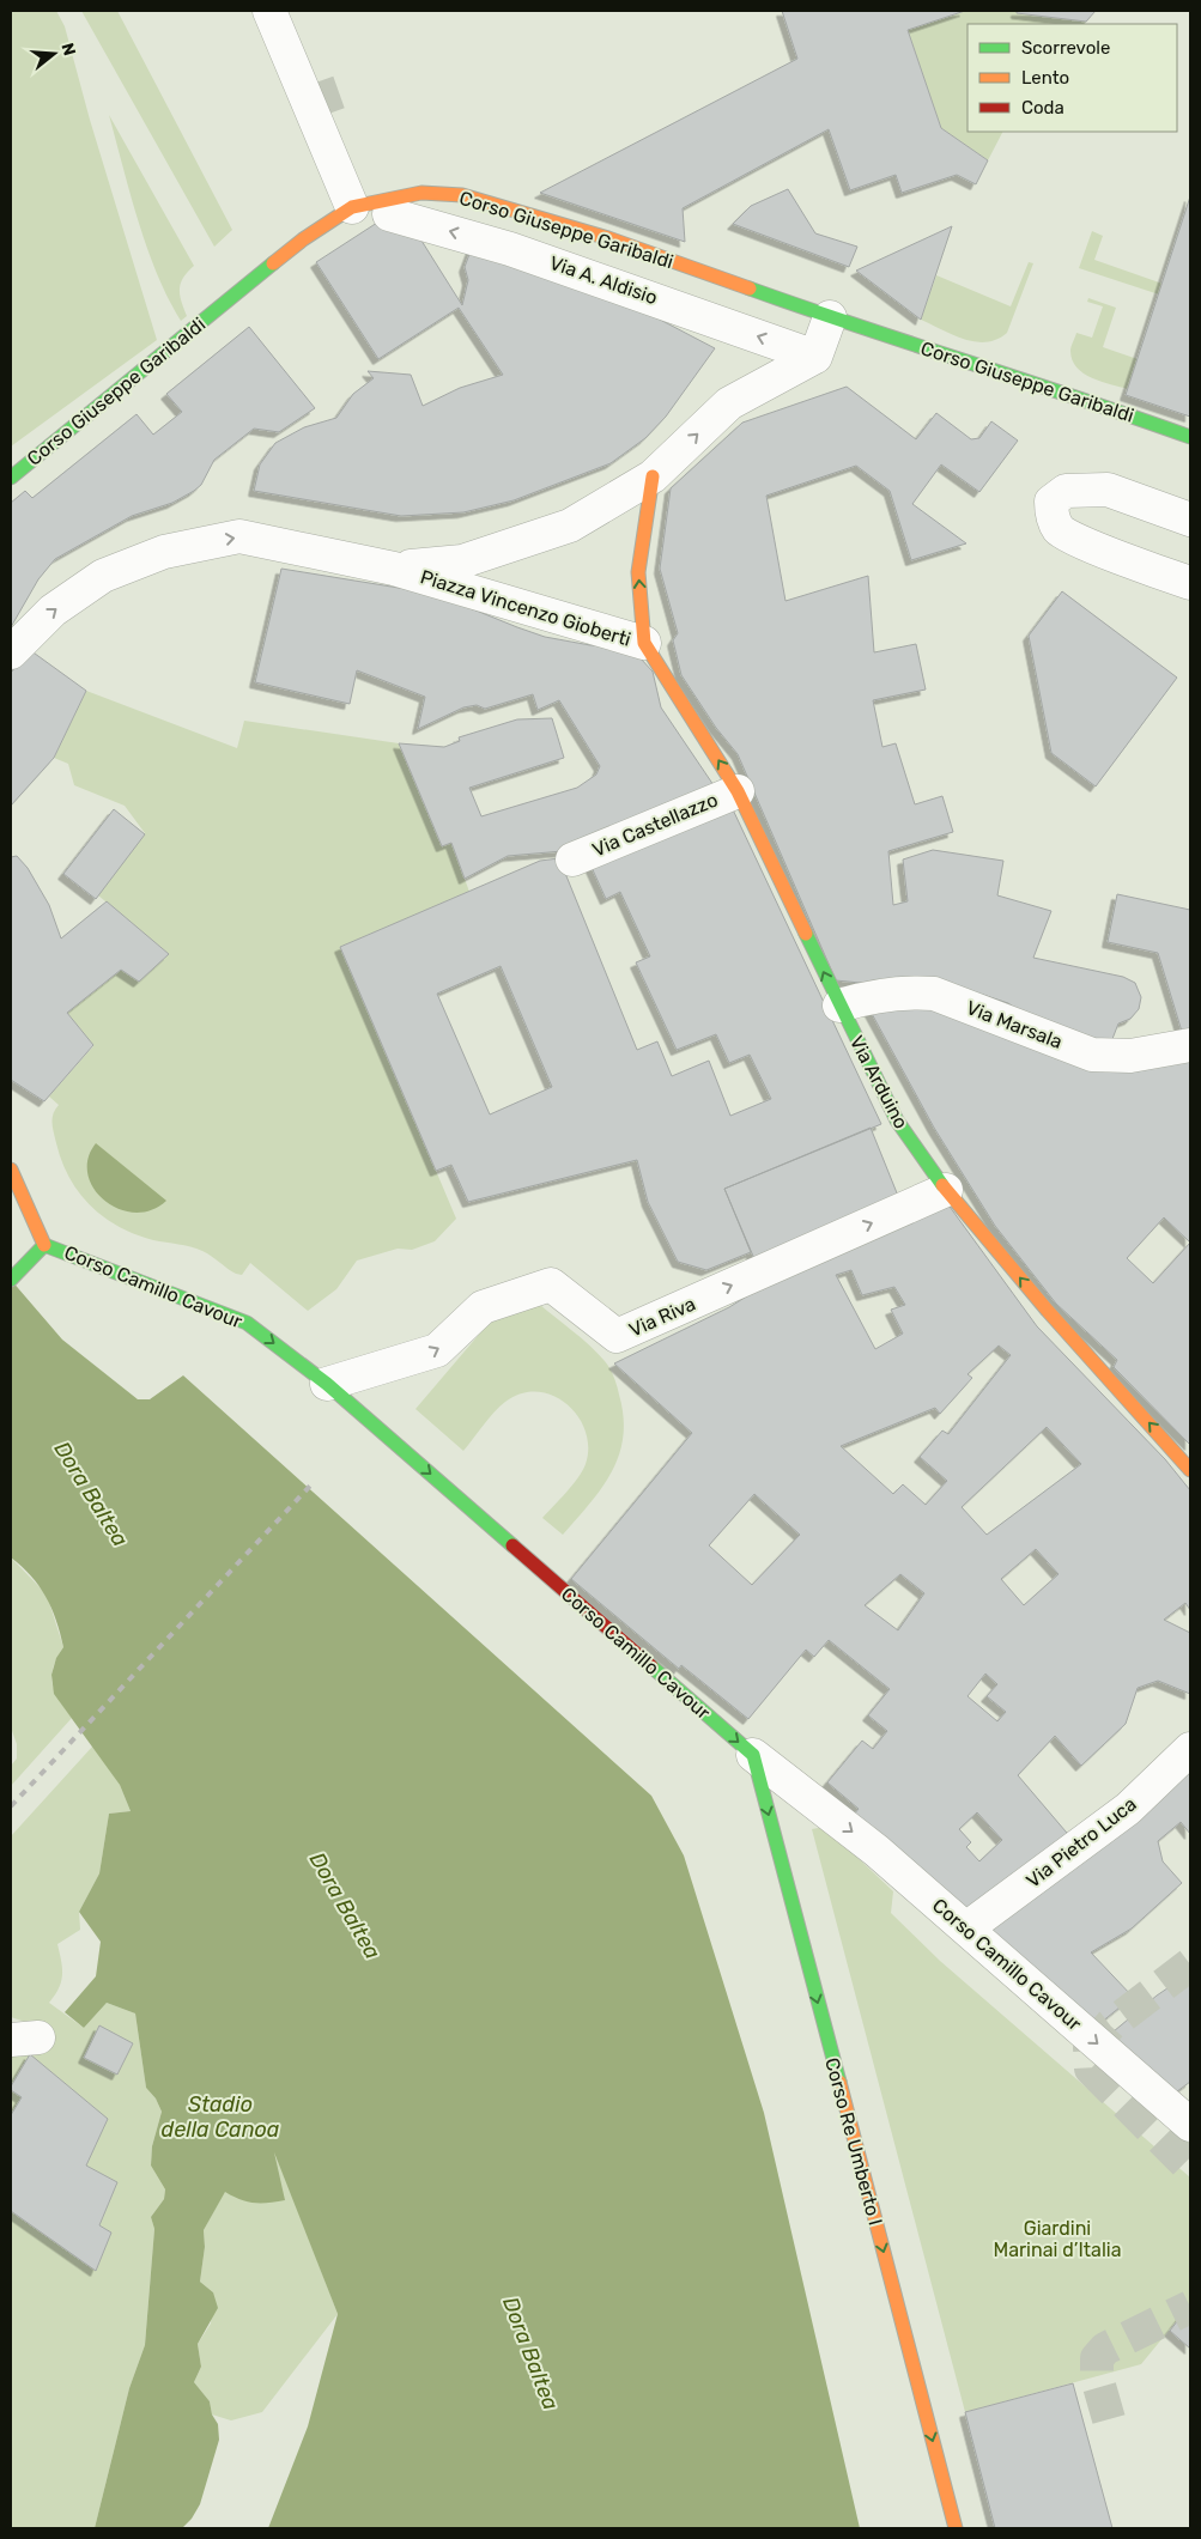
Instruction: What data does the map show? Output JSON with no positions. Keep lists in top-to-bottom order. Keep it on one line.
{"streets":{"main road":["Corso Giuseppe Garibaldi","Piazza Vincenzo Gioberti","Via Arduino","Corso Camillo Cavour","Corso Re Umberto I"],"street":["Via A. Aldisio","Via Castellazzo","Via Marsala","Via Riva","Via Pietro Luca"]},"crossings":[["Piazza Vincenzo Gioberti","Via Arduino"],["Via Castellazzo","Via Arduino"],["Via Marsala","Via Arduino"],["Via Arduino","Via Riva"],["Corso Camillo Cavour","Via Riva"],["Corso Camillo Cavour","Via Pietro Luca"],["Corso Camillo Cavour","Corso Re Umberto I"]],"one_way":["Via A. Aldisio","Via Arduino","Corso Camillo Cavour","Via Riva","Corso Re Umberto I"],"water":["Dora Baltea","Stadio della Canoa"],"parks":["Giardini Marinai d’Italia"],"legend":["Scorrevole","Lento","Coda"],"north":"right"}
